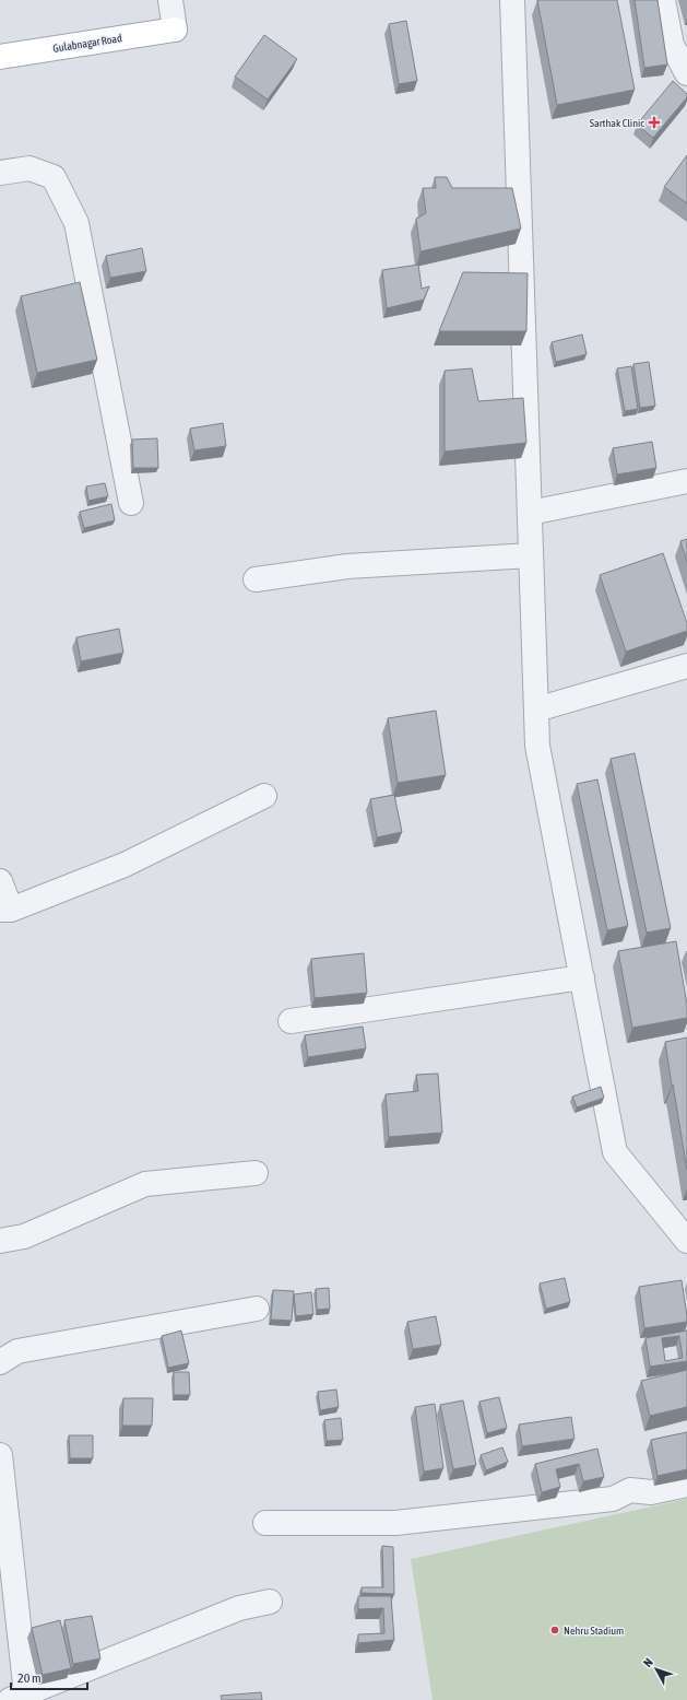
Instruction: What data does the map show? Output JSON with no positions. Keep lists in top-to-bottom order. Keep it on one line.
{"streets":{"main road":["Gulabnagar Road"]},"places":{"health":["Sarthak Clinic"],"other":["Nehru Stadium"]},"scale_bar":"20 m","north":"top left"}
